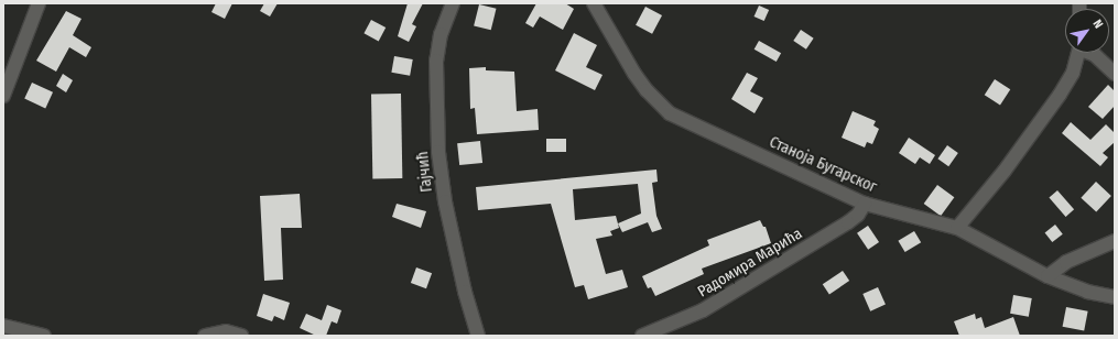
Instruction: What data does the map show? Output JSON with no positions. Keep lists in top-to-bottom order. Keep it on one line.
{"streets":{"street":["Станоја Бугарског","Гајчић","Радомира Марића"]},"crossings":[["Станоја Бугарског","Радомира Марића"]],"north":"top right"}
